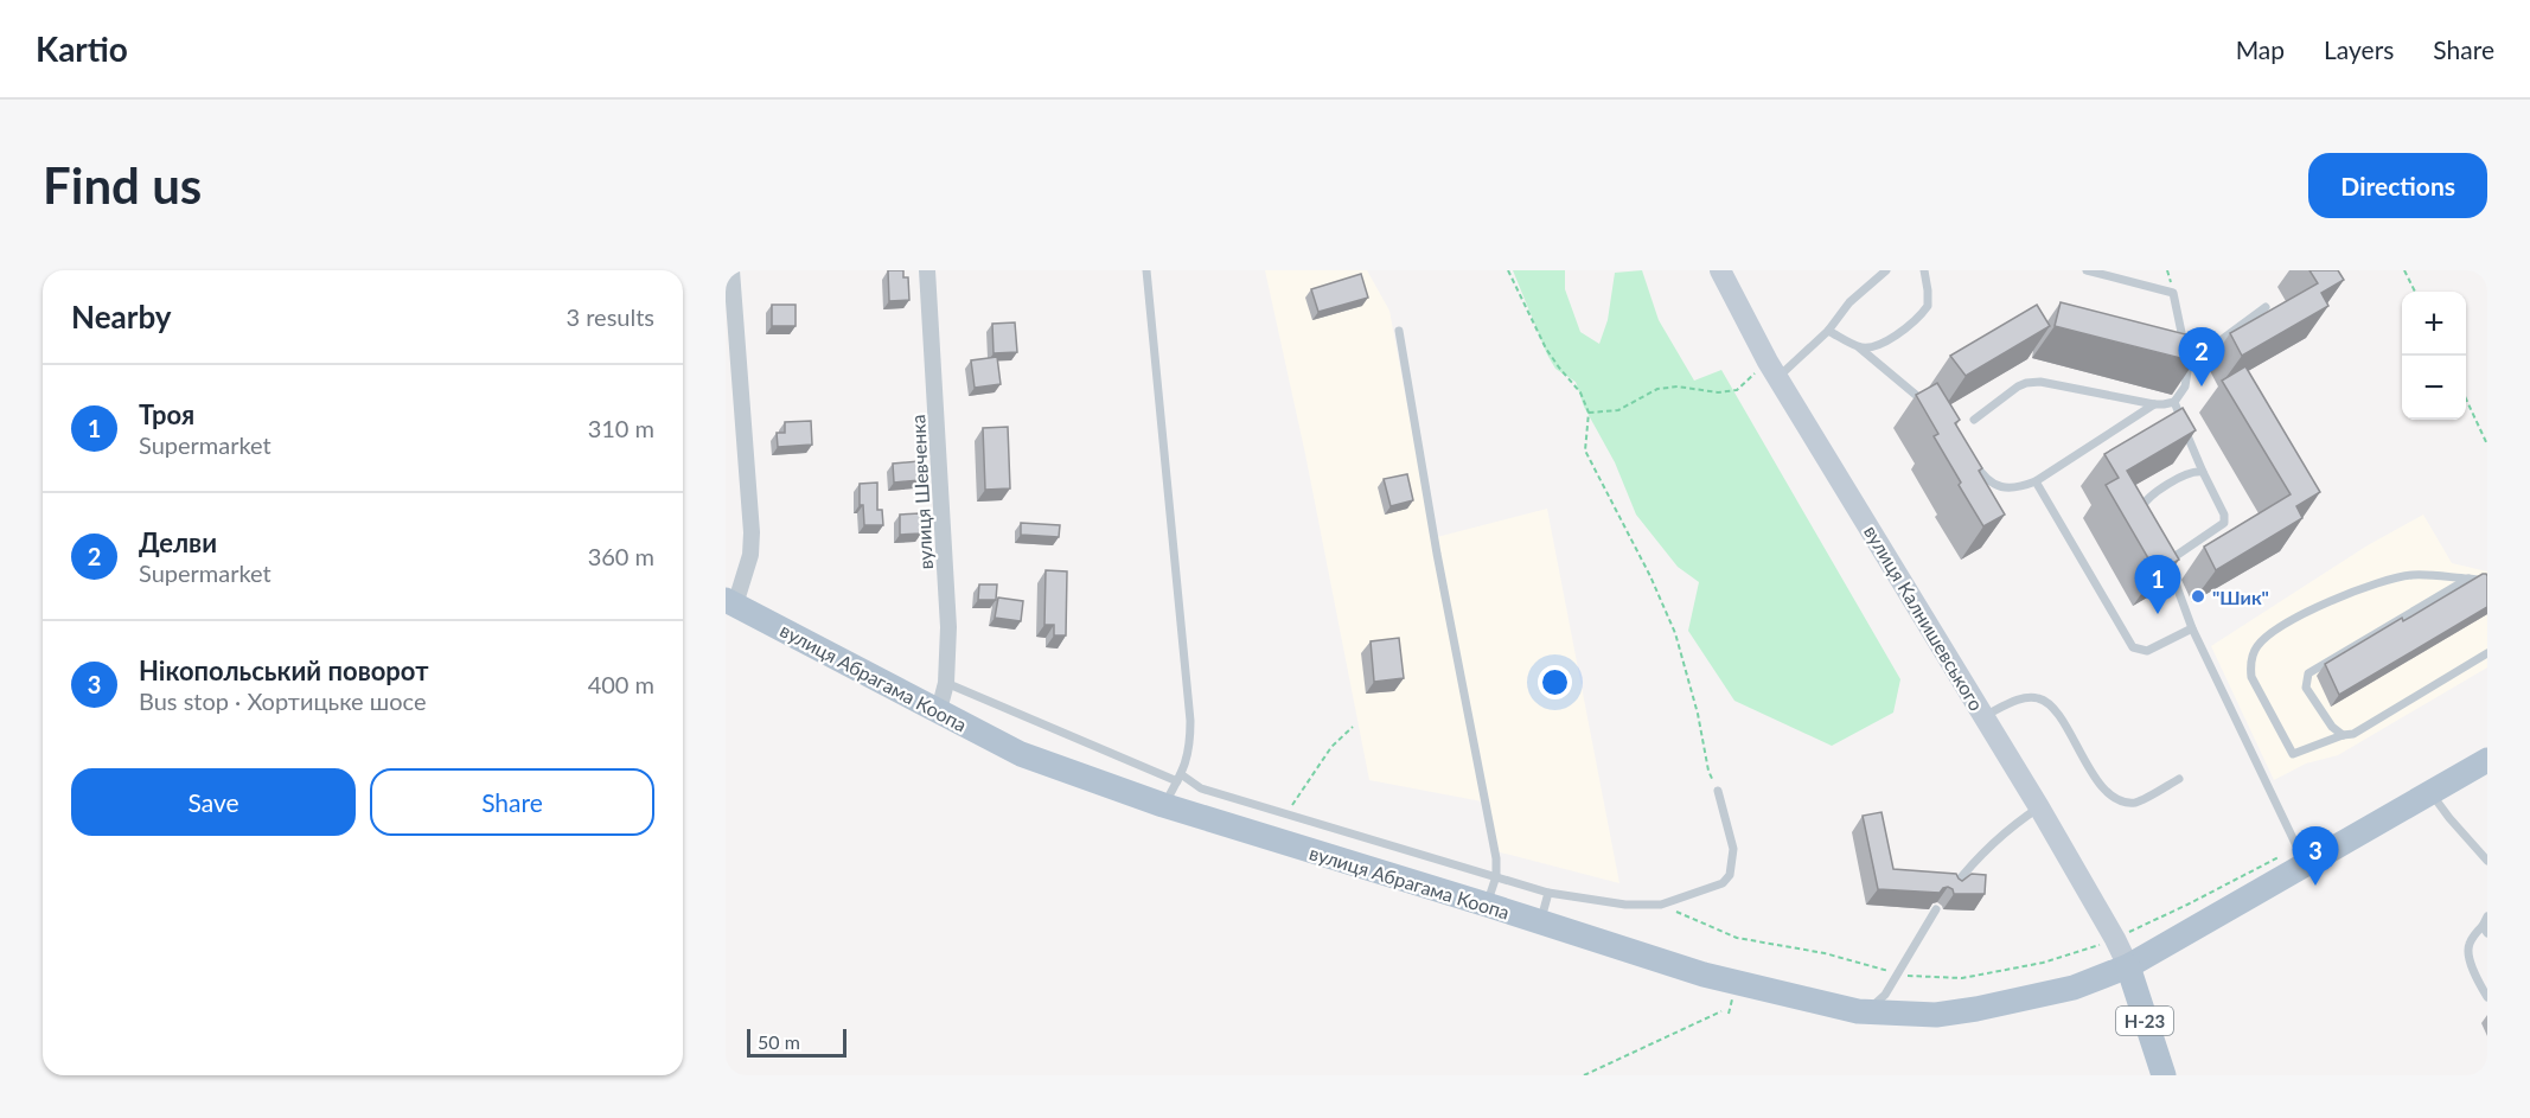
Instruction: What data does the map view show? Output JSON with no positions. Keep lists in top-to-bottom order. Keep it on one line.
{"streets":{"main road":["вулиця Абрагама Коопа","Н-23"],"street":["вулиця Шевченка","вулиця Калнишевського"]},"crossings":[["вулиця Шевченка","вулиця Абрагама Коопа"],["вулиця Калнишевського","вулиця Абрагама Коопа"],["вулиця Калнишевського","Н-23"],["вулиця Абрагама Коопа","Н-23"]],"places":["\"Шик\""],"scale_bar":"50 m","page":{"header":"Kartio","nav":["Map","Layers","Share"],"buttons":["Directions",["Save","Share"]],"title":"Find us","heading":["Nearby","3 results"],"map_buttons":["+","−"],"pins":["2","1","3"],"list":[{"mark":"1","name":"Троя","note":"Supermarket","value":"310 m"},{"mark":"2","name":"Делви","note":"Supermarket","value":"360 m"},{"mark":"3","name":"Нікопольський поворот","note":"Bus stop · Хортицьке шосе","value":"400 m"}],"scale":"50 m"}}
